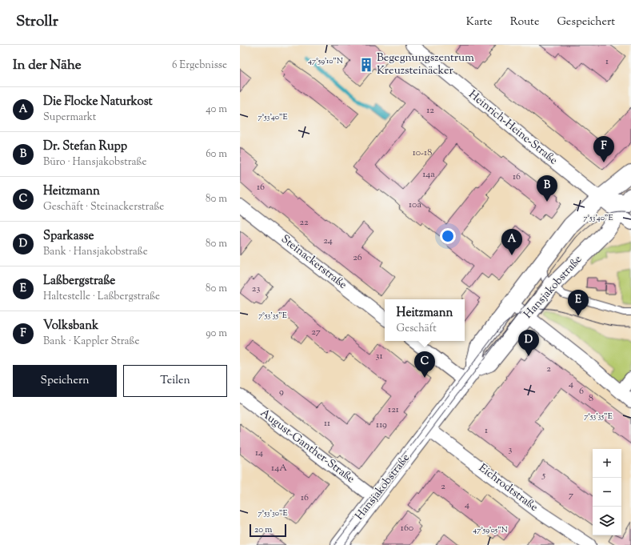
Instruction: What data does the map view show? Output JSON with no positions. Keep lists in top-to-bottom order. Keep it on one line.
{"streets":{"street":["Heinrich-Heine-Straße","Steinackerstraße","Hansjakobstraße","August-Ganther-Straße","Eichrodtstraße"]},"crossings":[["Heinrich-Heine-Straße","Hansjakobstraße"],["Hansjakobstraße","August-Ganther-Straße"],["Hansjakobstraße","Eichrodtstraße"]],"places":{"building":["Begegnungszentrum Kreuzsteinäcker"]},"house_numbers":["1","12","10-18","14a","16","16","10a","22","24","26","23","27","31","2","4","6","9","8","121","11","119","1","3","14","14A","5","2","7","16","4","160"],"scale_bar":"20 m","page":{"header":"Strollr","nav":["Karte","Route","Gespeichert"],"heading":["In der Nähe","6 Ergebnisse"],"list":[{"mark":"A","name":"Die Flocke Naturkost","note":"Supermarkt","value":"40 m"},{"mark":"B","name":"Dr. Stefan Rupp","note":"Büro · Hansjakobstraße","value":"60 m"},{"mark":"C","name":"Heitzmann","note":"Geschäft · Steinackerstraße","value":"80 m"},{"mark":"D","name":"Sparkasse","note":"Bank · Hansjakobstraße","value":"80 m"},{"mark":"E","name":"Laßbergstraße","note":"Haltestelle · Laßbergstraße","value":"80 m"},{"mark":"F","name":"Volksbank","note":"Bank · Kappler Straße","value":"90 m"}],"pins":["F","B","A","E","D","C"],"popup":["Heitzmann","Geschäft"],"buttons":["Speichern","Teilen"],"map_buttons":["+","−"],"scale":"20 m"},"coordinates":["47°59'10\"N","7°53'40\"E","7°53'35\"E","7°53'30\"E","47°59'05\"N"]}
